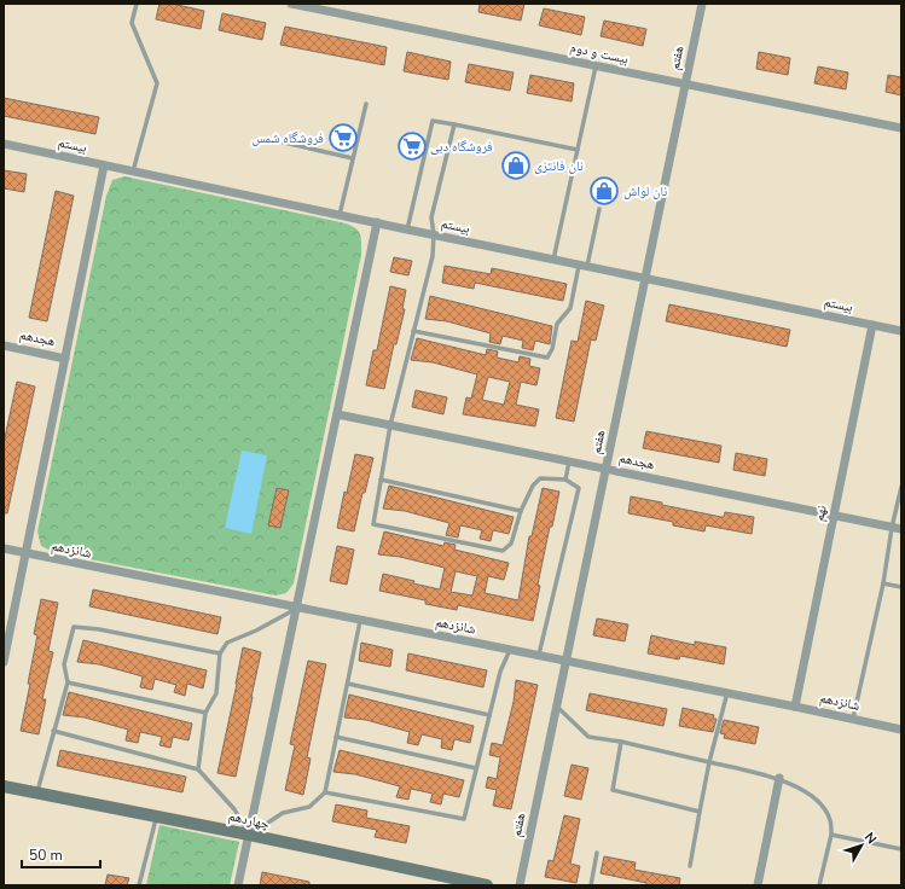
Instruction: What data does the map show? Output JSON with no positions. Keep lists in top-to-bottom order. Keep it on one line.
{"streets":{"main road":["چهاردهم"],"street":["بیست و دوم","هفتم","بیستم","هجدهم","نهم","شانزدهم"]},"crossings":[["بیست و دوم","هفتم"],["هفتم","بیستم"],["هفتم","هجدهم"],["هفتم","شانزدهم"],["بیستم","نهم"],["هجدهم","نهم"],["نهم","شانزدهم"]],"places":{"supermarket":["فروشگاه شمس","فروشگاه دبی"],"shop":["نان فانتزی","نان لواش"]},"scale_bar":"50 m","north":"top right"}
